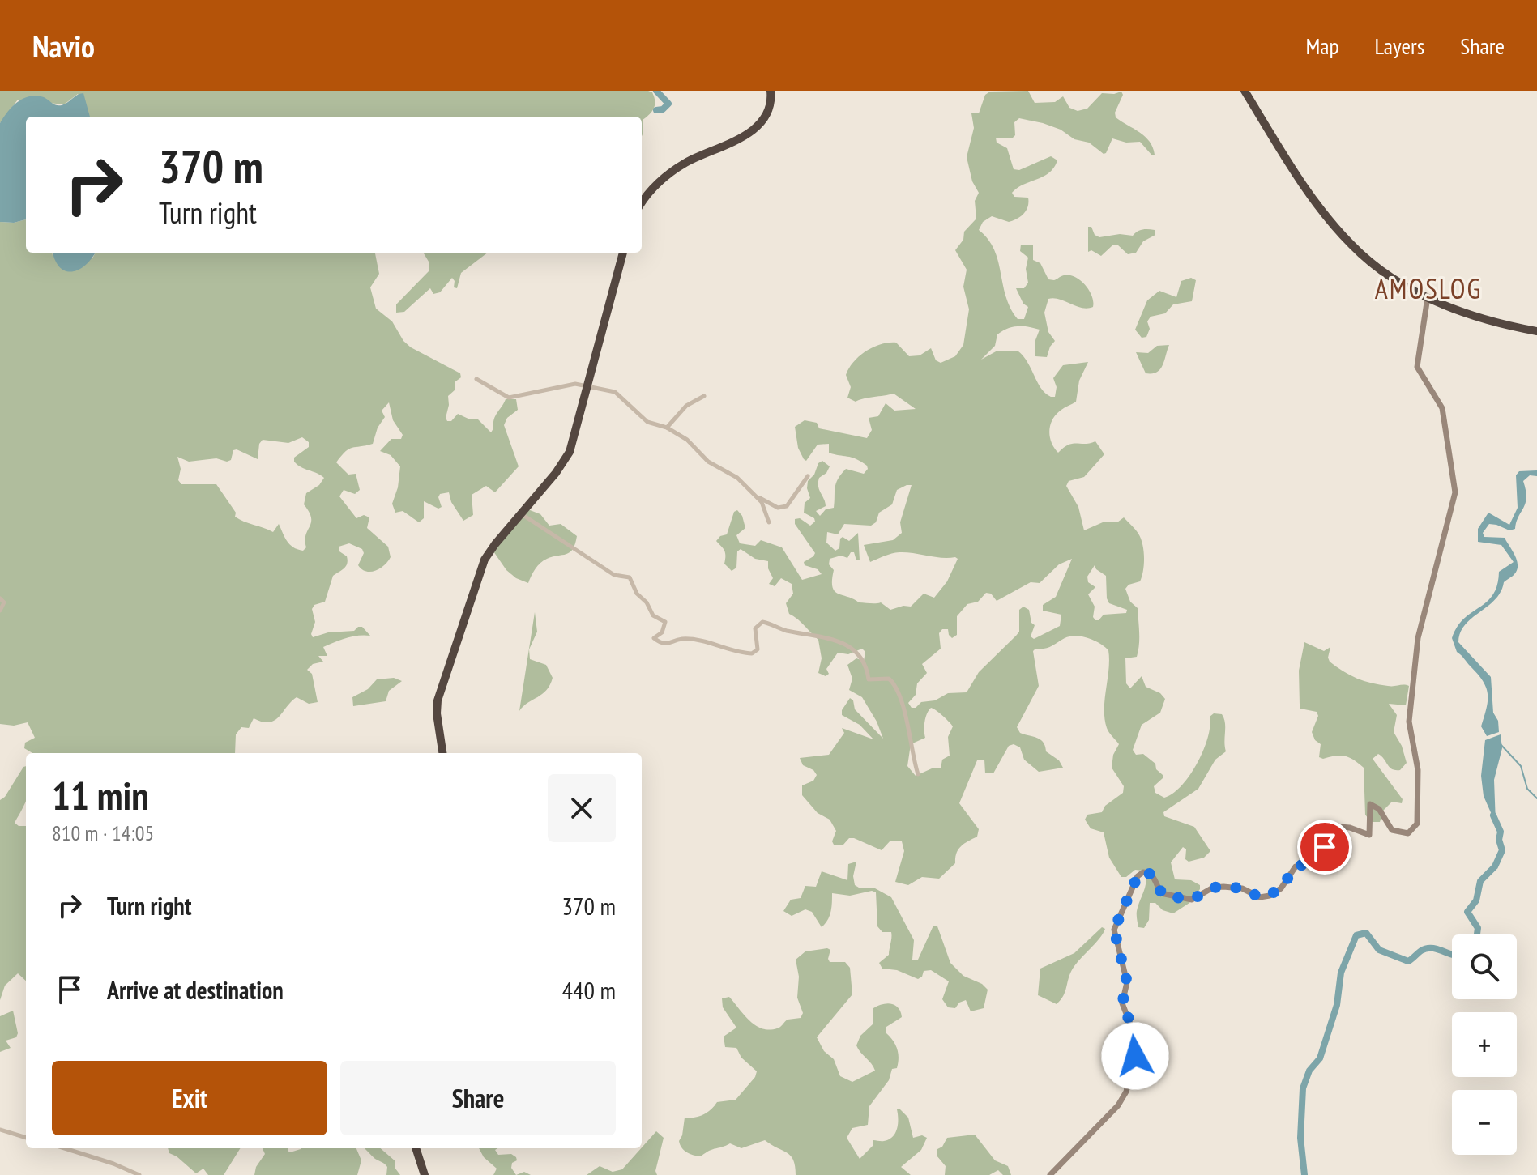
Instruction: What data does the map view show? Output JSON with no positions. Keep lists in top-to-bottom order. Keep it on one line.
{"districts":["AMOSLOG"],"page":{"header":"Navio","nav":["Map","Layers","Share"],"turn":["370 m","Turn right"],"heading":["11 min","810 m · 14:05"],"list":[{"name":"Turn right","value":"370 m"},{"name":"Arrive at destination","value":"440 m"}],"map_buttons":["+","−"],"buttons":["Exit","Share"]}}
